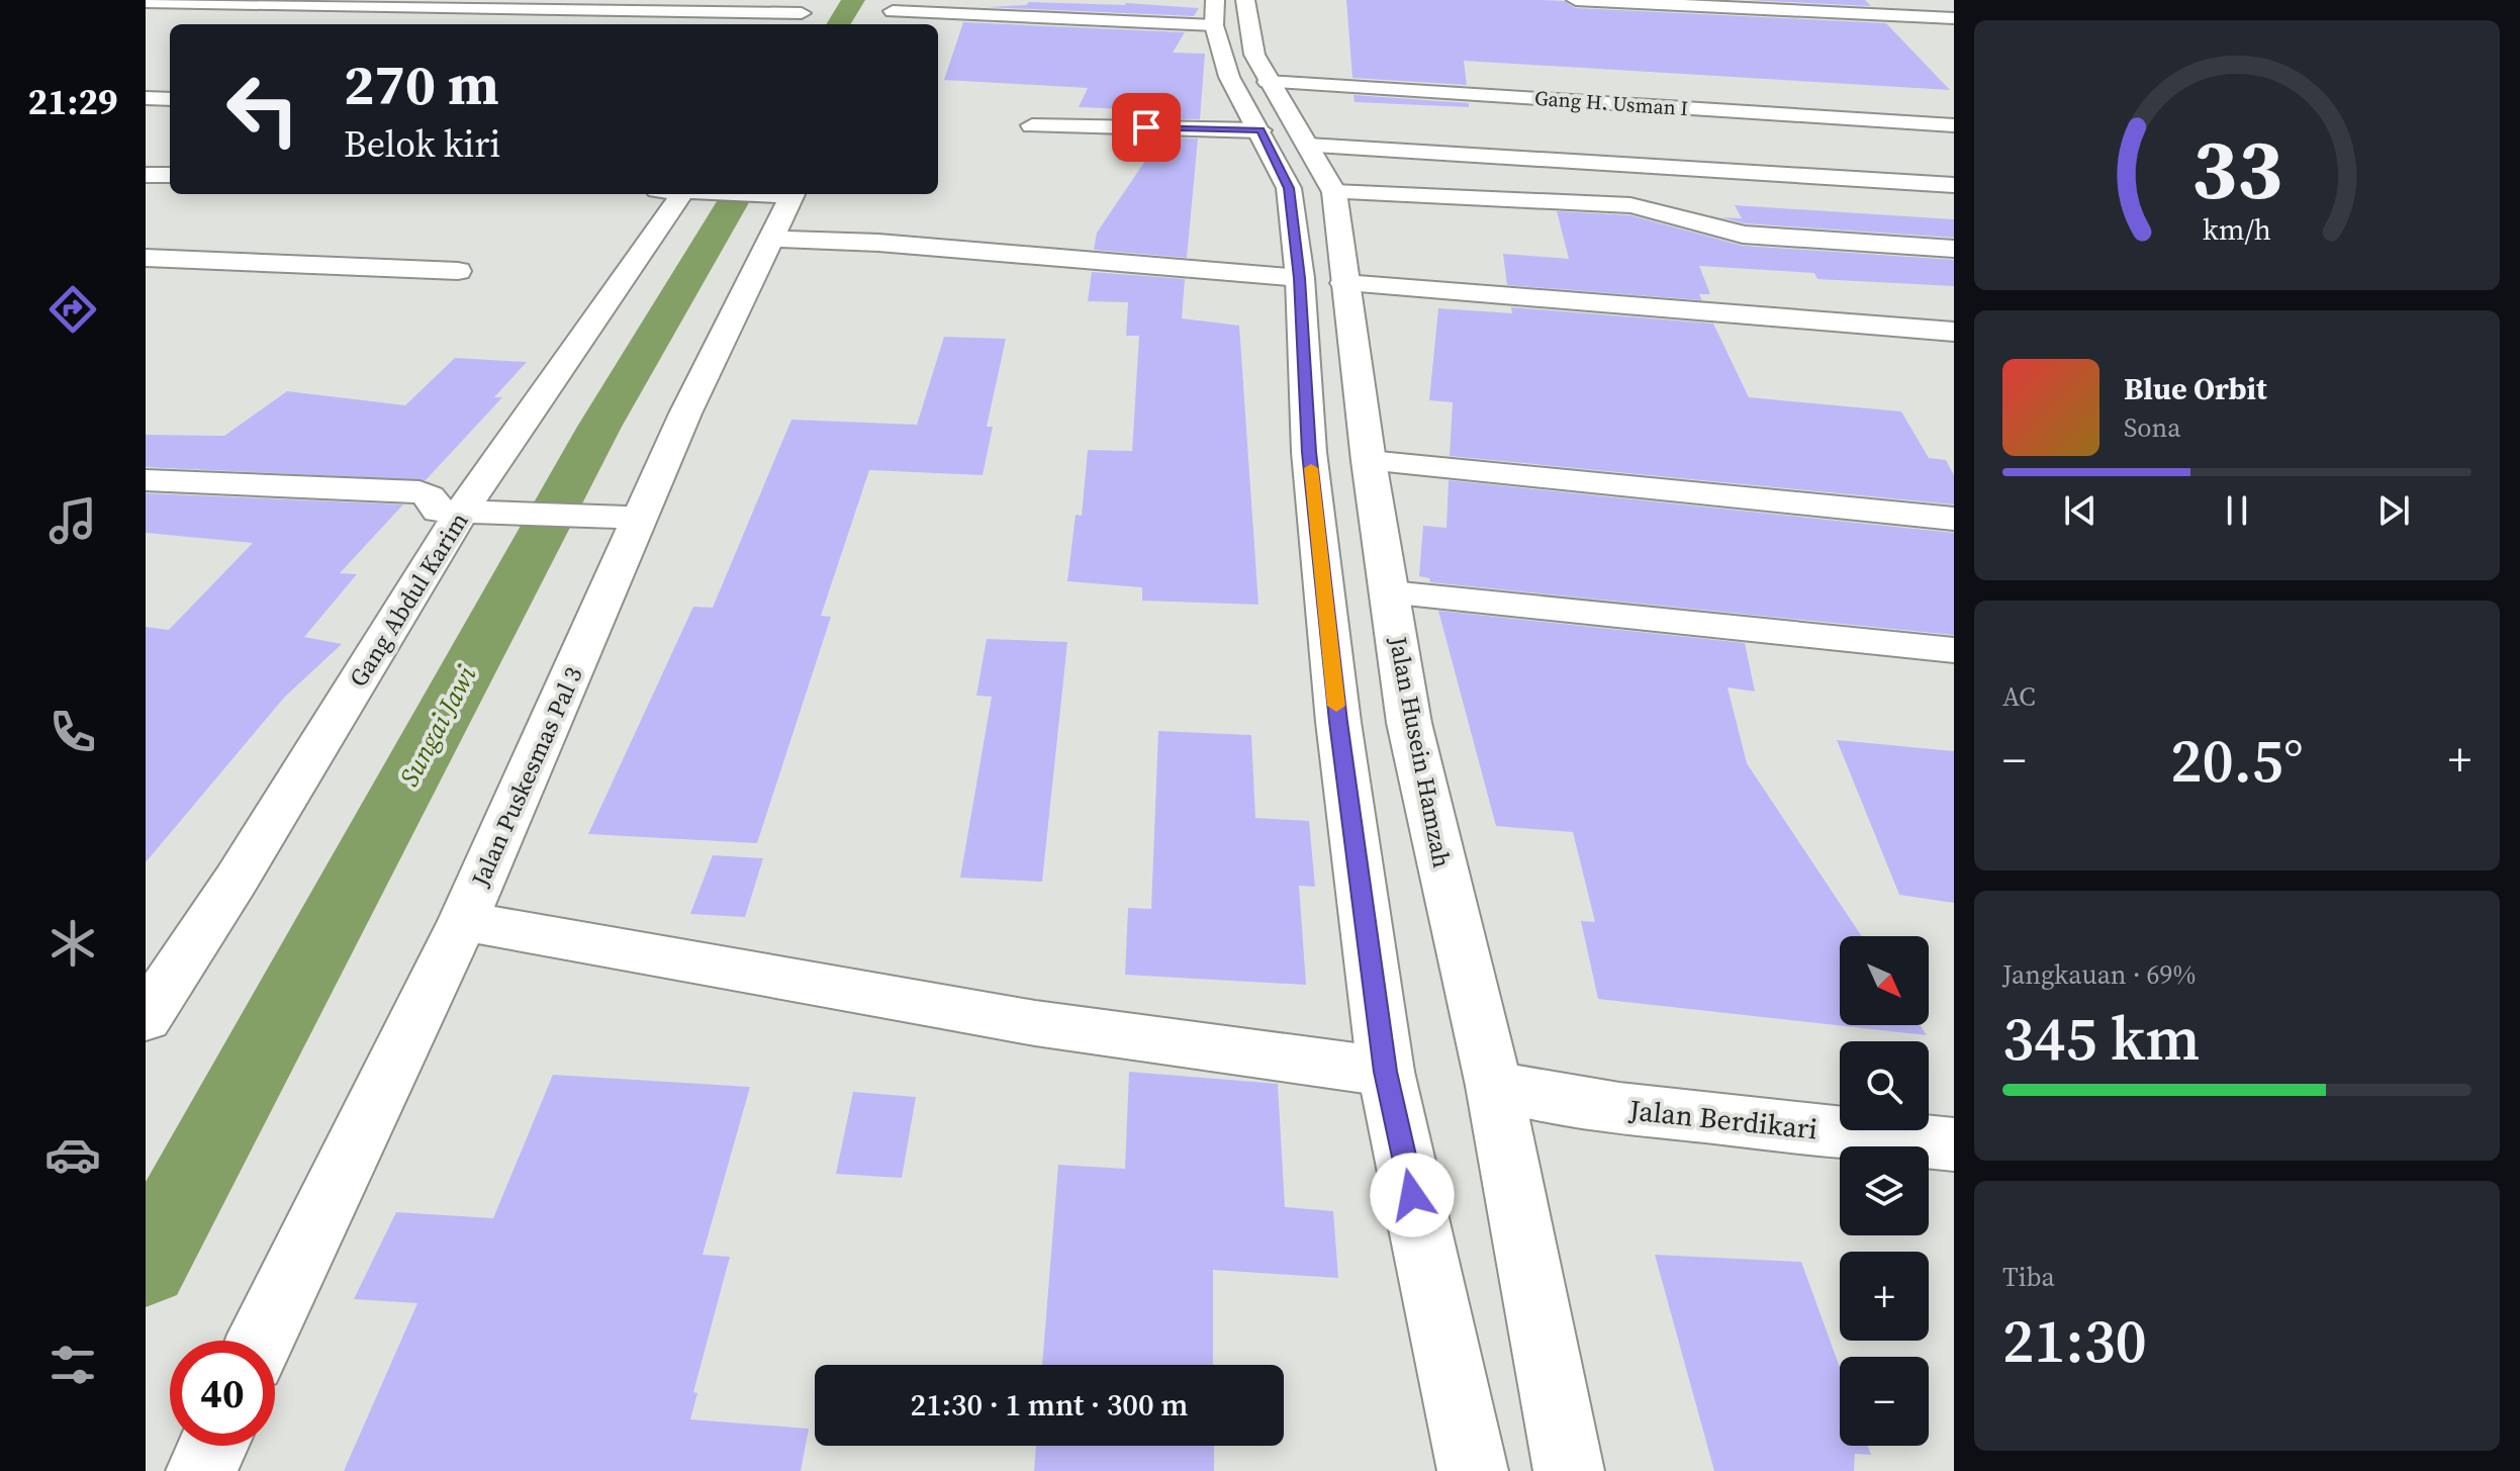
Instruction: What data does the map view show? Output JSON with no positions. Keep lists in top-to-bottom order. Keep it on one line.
{"streets":{"street":["Gang H. Usman I","Gang Abdul Karim","Jalan Husein Hamzah","Jalan Puskesmas Pal 3","Jalan Berdikari"]},"crossings":[["Gang H. Usman I","Jalan Husein Hamzah"],["Jalan Husein Hamzah","Jalan Berdikari"]],"water":["Sungai Jawi"],"north":"bottom right","page":{"tabs":"21:29","turn":["270 m","Belok kiri"],"song":["Blue Orbit","Sona"],"tile":["AC",["Jangkauan · 69%","345 km"],["Tiba","21:30"]],"heat":["−","20.5°","+"],"map_buttons":["+","−"],"limit":"40","trip":"21:30 · 1 mnt · 300 m","gauge":["33","km/h"]}}
